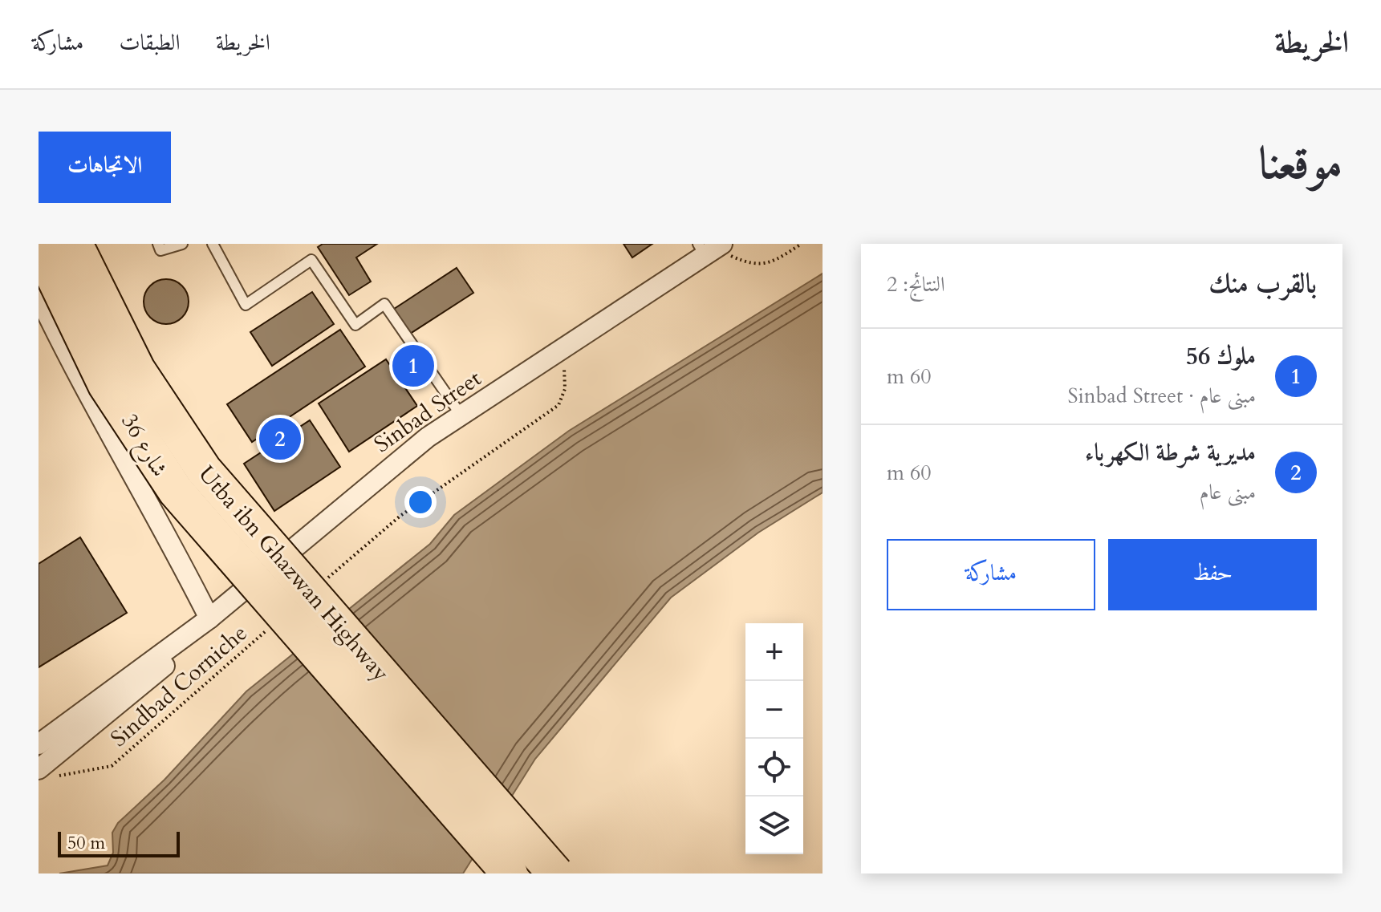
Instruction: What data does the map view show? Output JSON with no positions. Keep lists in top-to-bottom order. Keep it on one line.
{"streets":{"highway":["Utba ibn Ghazwan Highway"],"street":["Sinbad Street","شارع 36"],"path":["Sindbad Corniche"]},"crossings":[["Sinbad Street","شارع 36"]],"scale_bar":"50 m","page":{"header":"الخريطة","nav":["الخريطة","الطبقات","مشاركة"],"title":"موقعنا","buttons":["الاتجاهات",["حفظ","مشاركة"]],"heading":["بالقرب منك","النتائج: 2"],"list":[{"mark":"1","name":"ملوك 56","note":"مبنى عام · Sinbad Street","value":"60 m"},{"mark":"2","name":"مديرية شرطة الكهرباء","note":"مبنى عام","value":"60 m"}],"pins":["1","2"],"map_buttons":["+","−"],"scale":"50 m"}}
